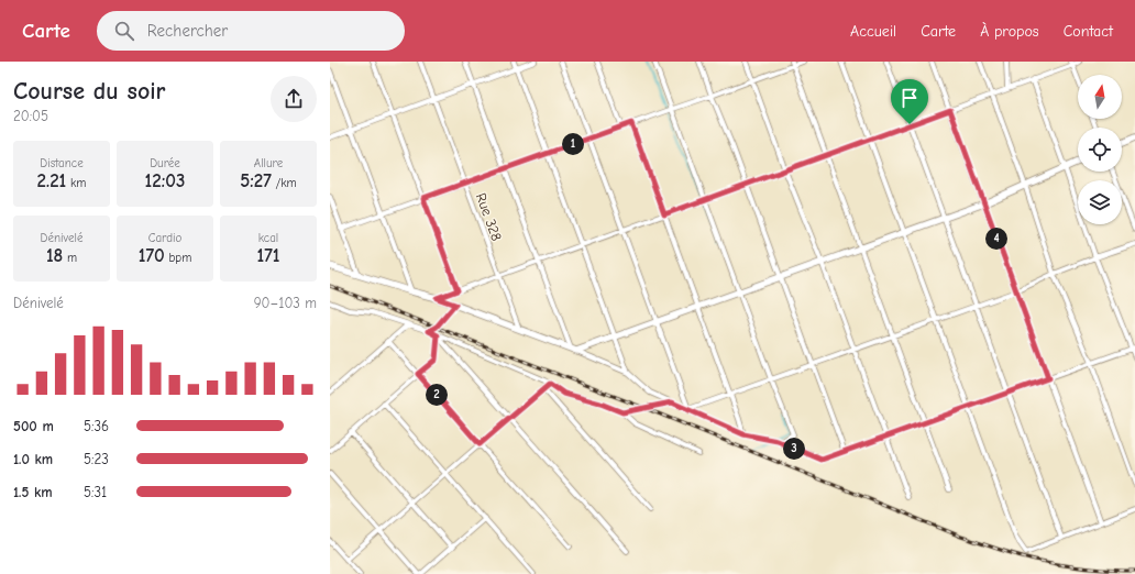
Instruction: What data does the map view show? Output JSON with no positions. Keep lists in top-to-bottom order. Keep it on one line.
{"streets":{"street":["Rue 328"]},"north":"top","page":{"header":"Carte","search":"Rechercher","nav":["Accueil","Carte","À propos","Contact"],"heading":["Course du soir","20:05"],"pins":["1","4","2","3"],"stats":[["Distance","2.21 km"],["Durée","12:03"],["Allure","5:27 /km"],["Dénivelé","18 m"],["Cardio","170 bpm"],["kcal","171"]],"chart":["Dénivelé","90–103 m"],"list":[{"name":"500 m","note":"5:36"},{"name":"1.0 km","note":"5:23"},{"name":"1.5 km","note":"5:31"}]}}
